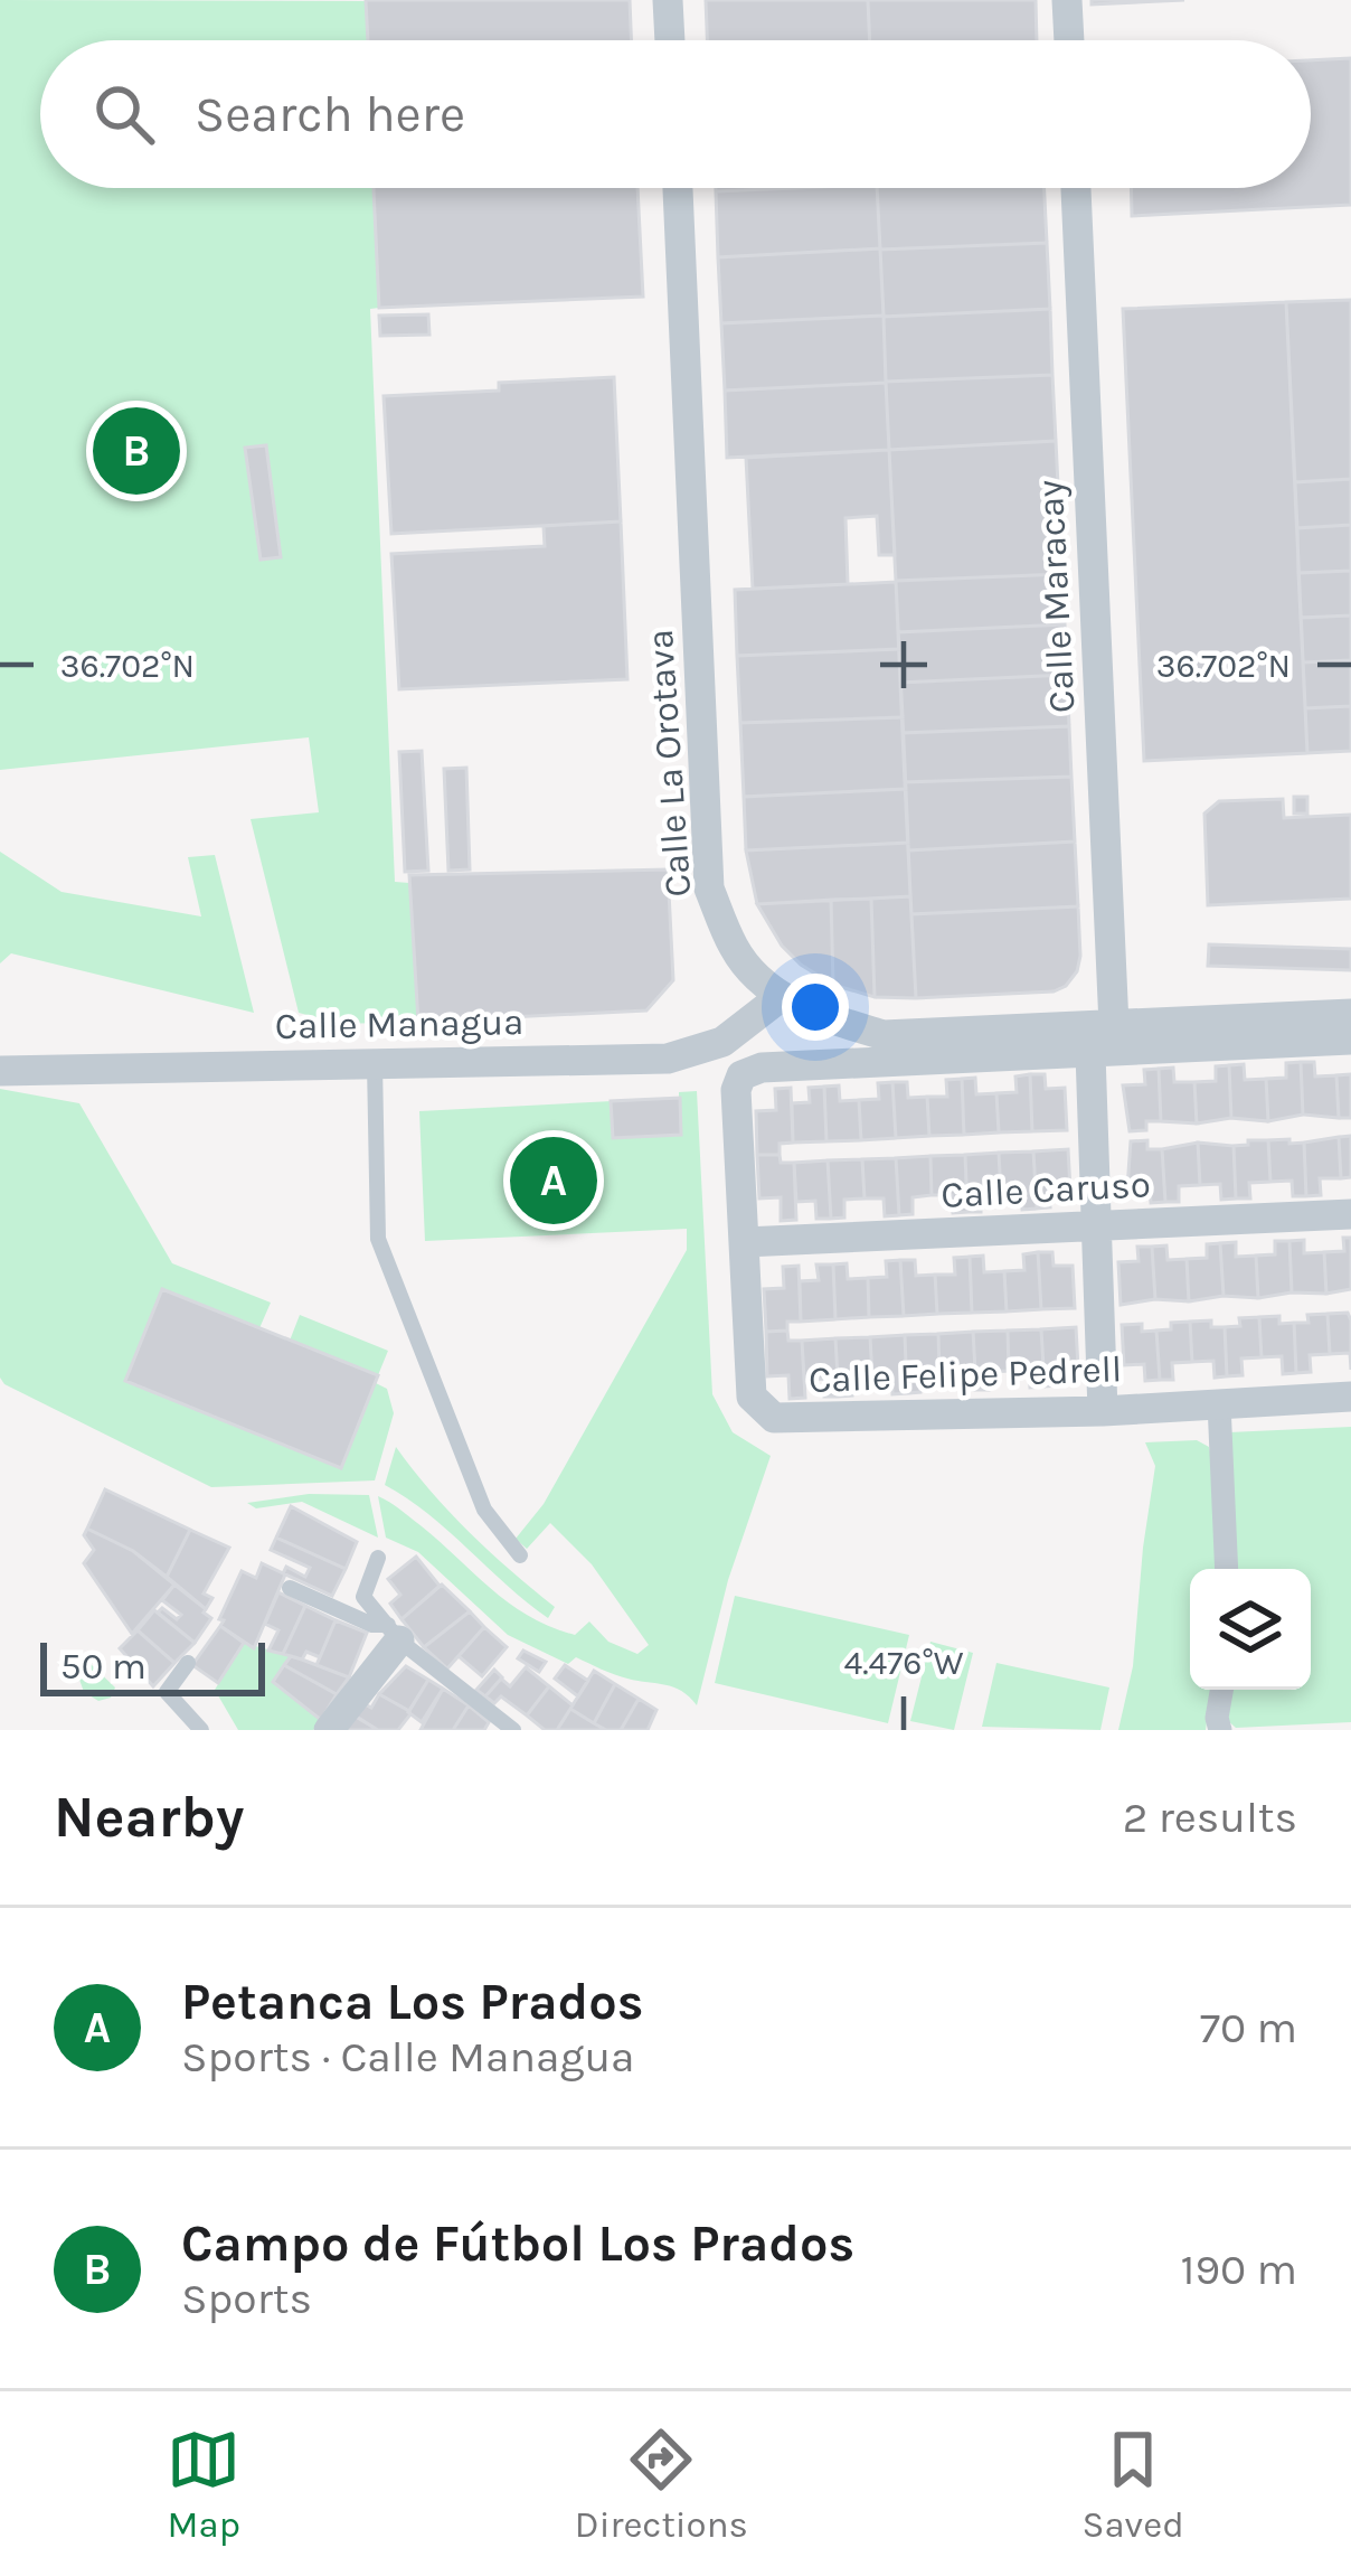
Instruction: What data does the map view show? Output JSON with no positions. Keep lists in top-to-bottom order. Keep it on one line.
{"streets":{"street":["Calle Maracay","Calle La Orotava","Calle Managua","Calle Caruso","Calle Felipe Pedrell"]},"crossings":[["Calle Maracay","Calle La Orotava"],["Calle La Orotava","Calle Managua"],["Calle Caruso","Calle Felipe Pedrell"]],"scale_bar":"50 m","page":{"search":"Search here","pins":["B","A"],"scale":"50 m","heading":["Nearby","2 results"],"list":[{"mark":"A","name":"Petanca Los Prados","note":"Sports · Calle Managua","value":"70 m"},{"mark":"B","name":"Campo de Fútbol Los Prados","note":"Sports","value":"190 m"}],"nav":["Map","Directions","Saved"]},"coordinates":["36.702°N","4.476°W"]}
